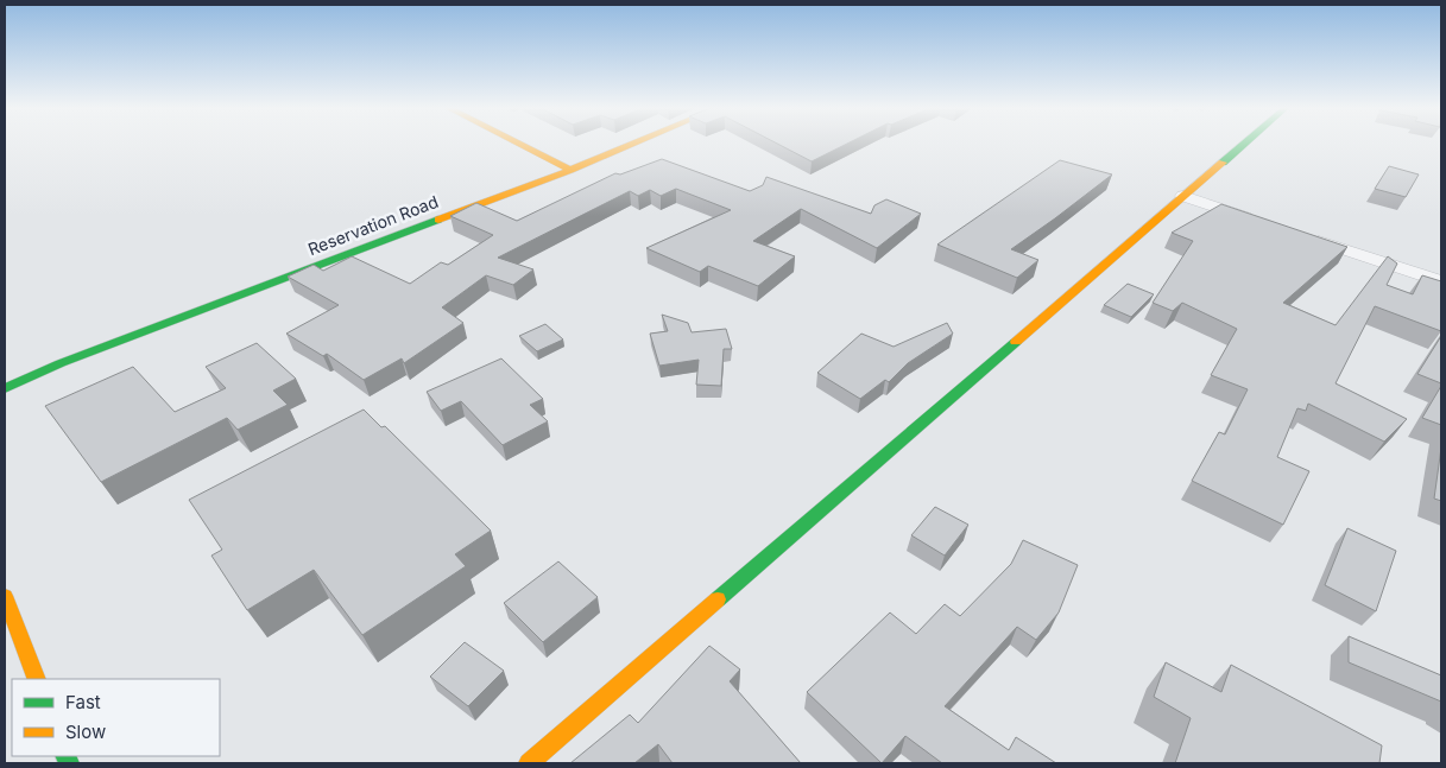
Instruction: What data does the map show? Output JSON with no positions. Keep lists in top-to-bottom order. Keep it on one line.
{"streets":{"street":["Reservation Road"]},"legend":["Fast","Slow"]}
